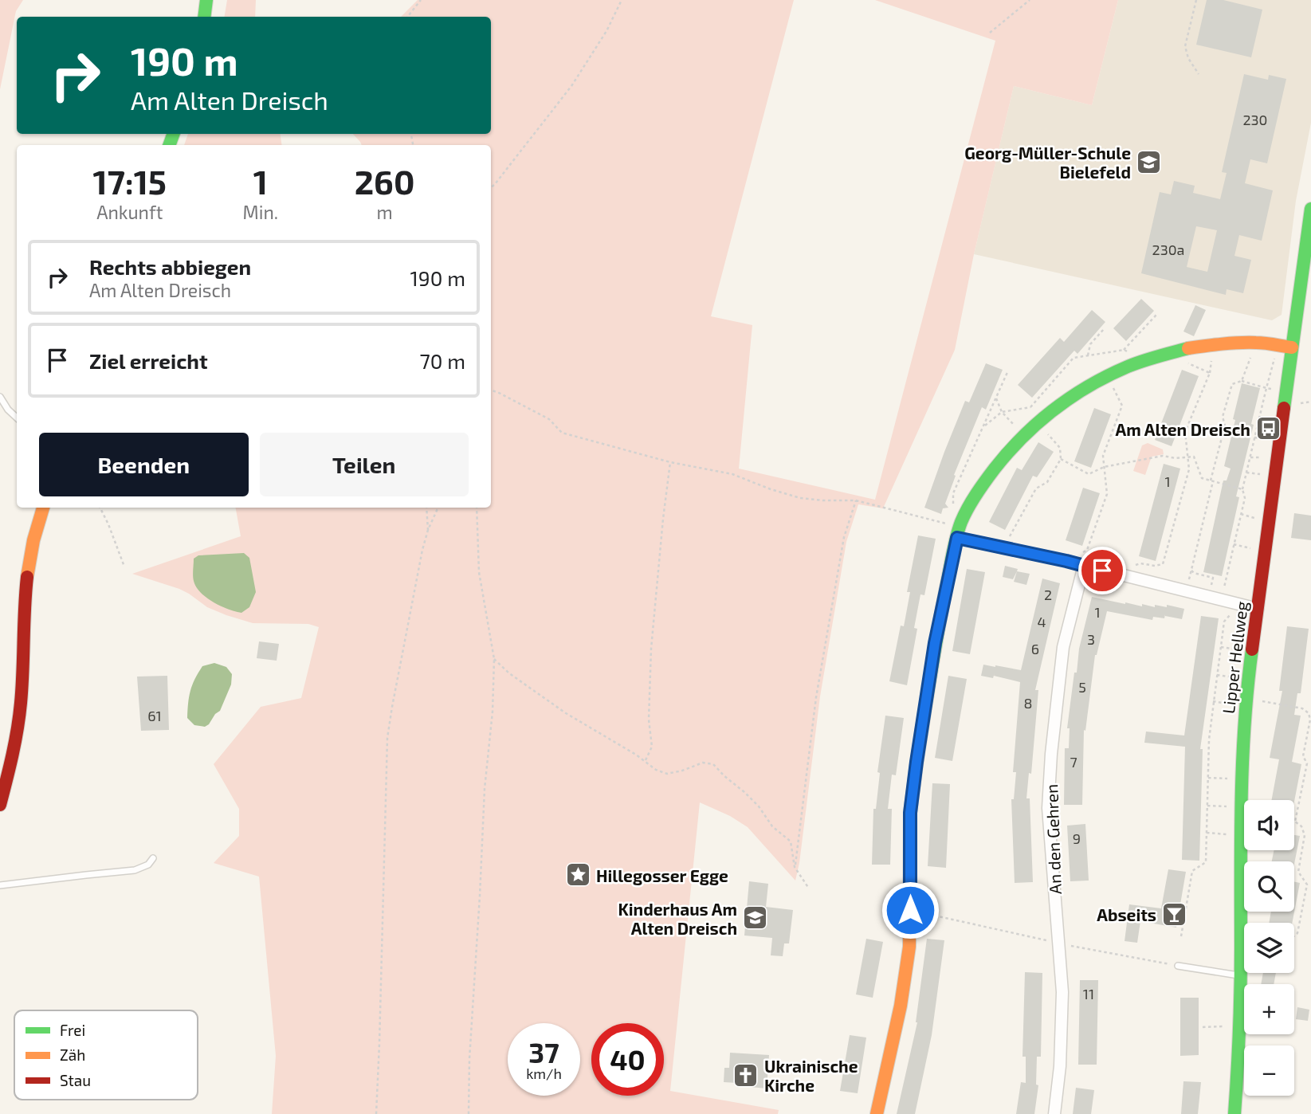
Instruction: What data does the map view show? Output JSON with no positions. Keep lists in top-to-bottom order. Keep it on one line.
{"streets":{"street":["Lipper Hellweg","An den Gehren"]},"places":{"school or university":["Georg-Müller-Schule Bielefeld","Kinderhaus Am Alten Dreisch"],"bus stop":["Am Alten Dreisch"],"place":["Hillegosser Egge"],"bar":["Abseits"],"church":["Ukrainische Kirche"]},"house_numbers":["230","230a","1","2","1","4","3","6","5","8","61","7","9","11"],"legend":["Frei","Zäh","Stau"],"page":{"turn":["190 m","Am Alten Dreisch"],"eta":["17:15","Ankunft","1","Min.","260","m"],"list":[{"name":"Rechts abbiegen","note":"Am Alten Dreisch","value":"190 m"},{"name":"Ziel erreicht","value":"70 m"}],"buttons":["Beenden","Teilen"],"map_buttons":["+","−"],"speed":"37 km/h","limit":"40"}}
